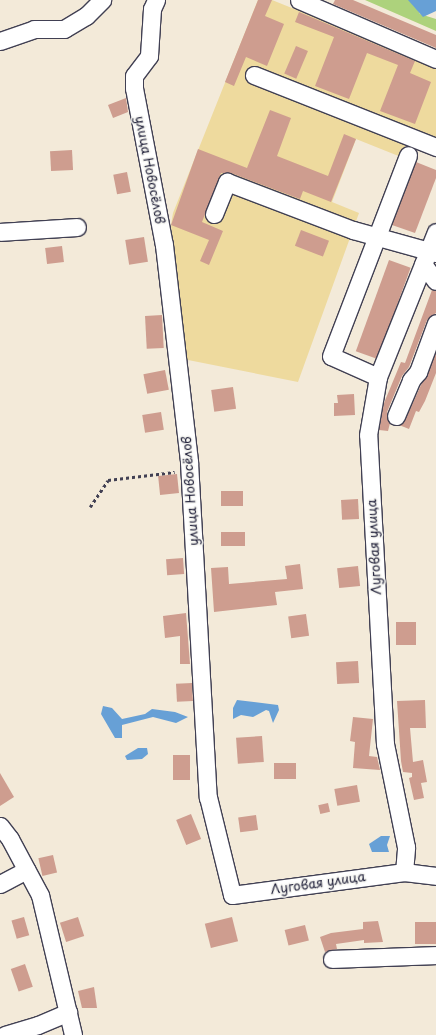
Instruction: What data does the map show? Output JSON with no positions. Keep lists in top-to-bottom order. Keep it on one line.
{"streets":{"street":["улица Новосёлов","Луговая улица"]},"crossings":[["улица Новосёлов","Луговая улица"]]}
